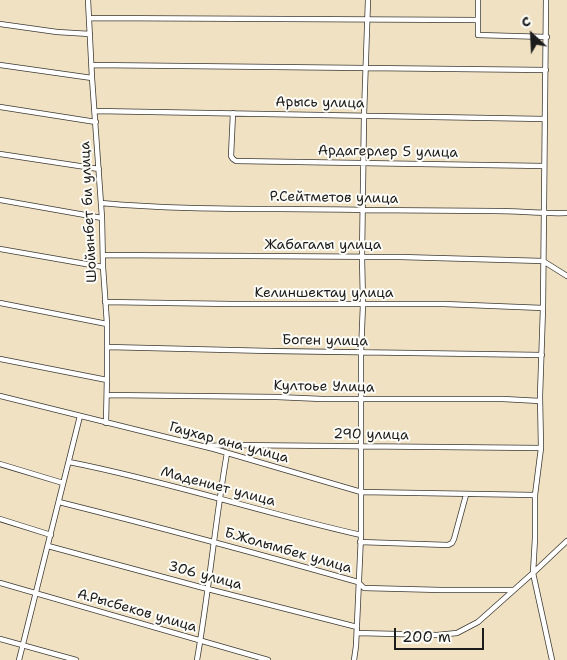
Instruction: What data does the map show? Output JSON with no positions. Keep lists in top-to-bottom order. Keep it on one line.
{"streets":{"street":["Арысь улица","Ардагерлер 5 улица","Р.Сейтметов улица","Шойынбет би улица","Жабагалы улица","Келиншектау улица","Боген улица","Култоье Улица","290 улица","Гаухар ана улица","Мадениет улица","Б.Жолымбек улица","306 улица","А.Рысбеков улица"]},"crossings":[["Арысь улица","Ардагерлер 5 улица"],["Арысь улица","Шойынбет би улица"],["Р.Сейтметов улица","Шойынбет би улица"],["Шойынбет би улица","Жабагалы улица"],["Шойынбет би улица","Келиншектау улица"],["Шойынбет би улица","Боген улица"],["Шойынбет би улица","Култоье Улица"],["Шойынбет би улица","Гаухар ана улица"],["290 улица","Гаухар ана улица"]],"scale_bar":"200 m","north":"top left"}
